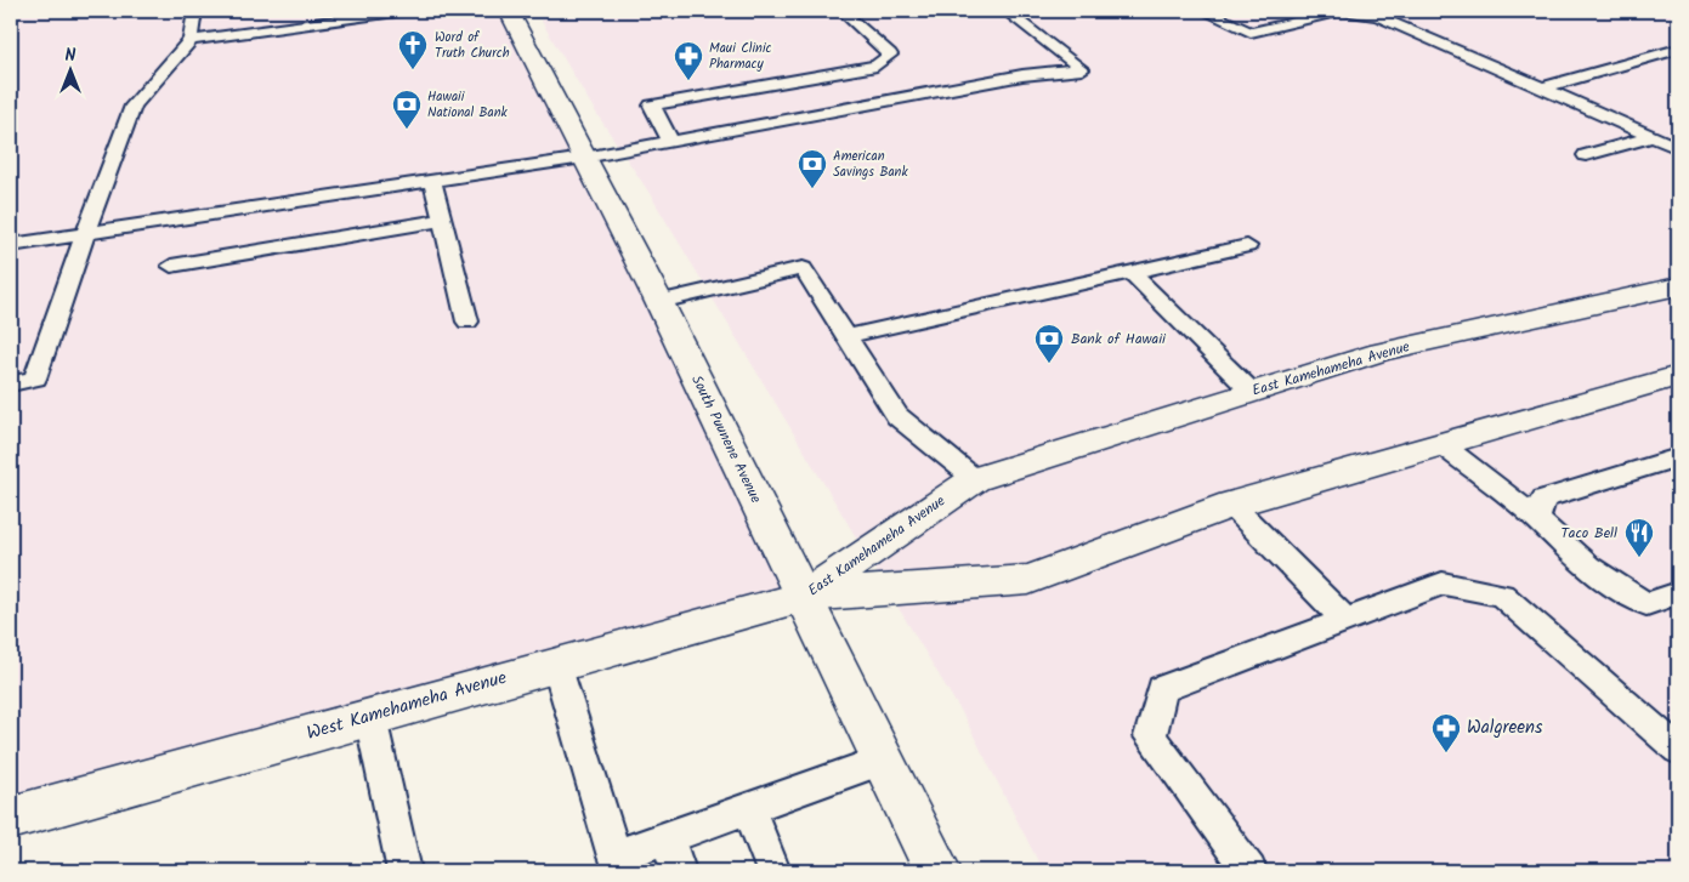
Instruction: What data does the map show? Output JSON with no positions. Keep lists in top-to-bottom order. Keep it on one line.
{"streets":{"street":["East Kamehameha Avenue","South Puunene Avenue","West Kamehameha Avenue"]},"crossings":[["East Kamehameha Avenue","South Puunene Avenue"],["East Kamehameha Avenue","West Kamehameha Avenue"],["South Puunene Avenue","West Kamehameha Avenue"]],"places":{"church":["Word of Truth Church"],"pharmacy":["Maui Clinic Pharmacy","Walgreens"],"bank":["Hawaii National Bank","American Savings Bank","Bank of Hawaii"],"restaurant":["Taco Bell"]},"north":"top"}
